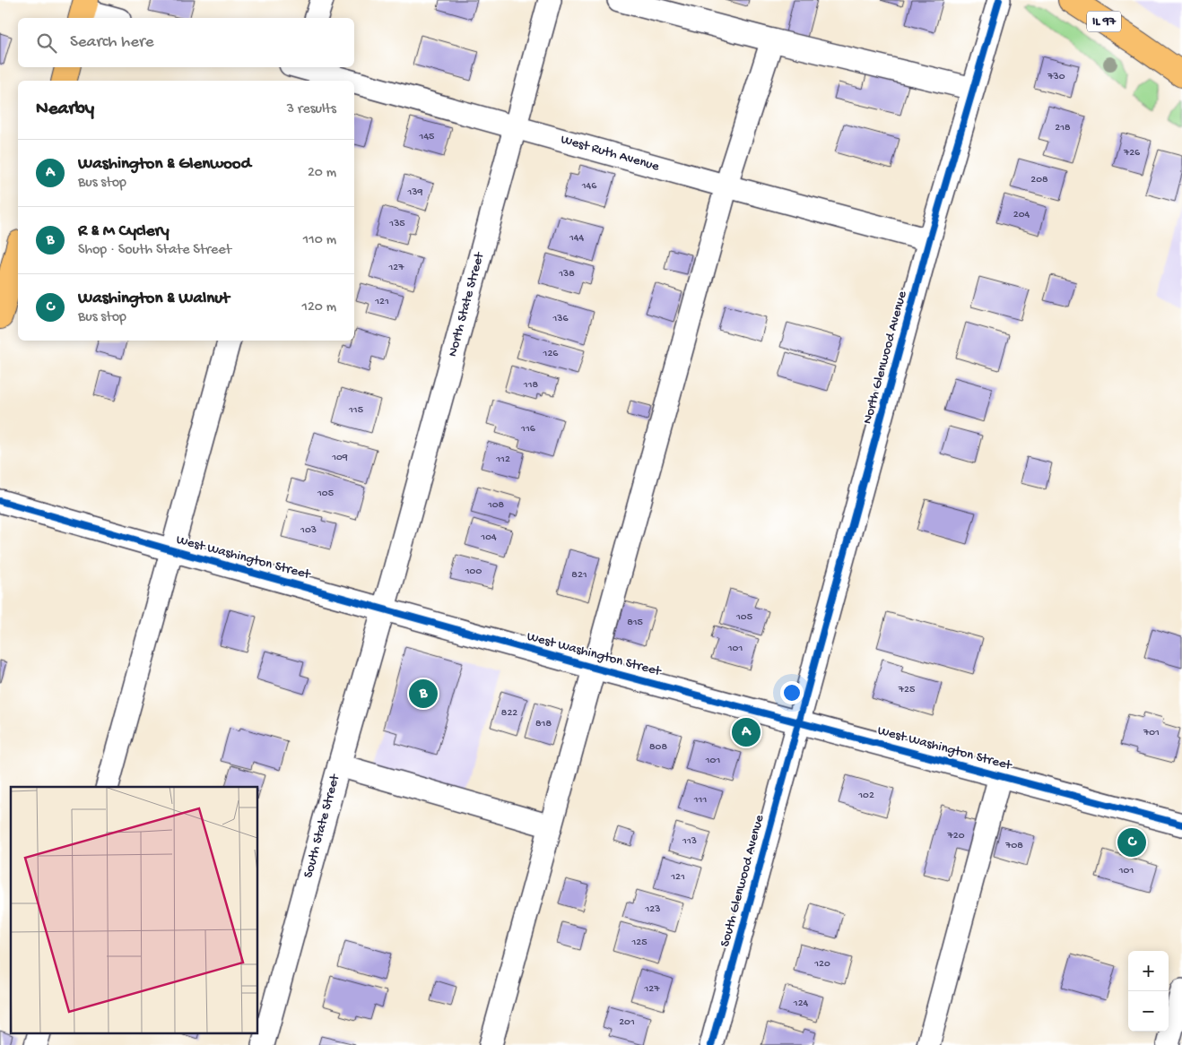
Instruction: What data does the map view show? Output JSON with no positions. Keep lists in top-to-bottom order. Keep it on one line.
{"streets":{"main road":["IL 97"],"street":["West Ruth Avenue","North State Street","North Glenwood Avenue","West Washington Street","South State Street","South Glenwood Avenue"]},"crossings":[["West Ruth Avenue","North State Street"],["West Ruth Avenue","North Glenwood Avenue"],["North State Street","West Washington Street"],["North State Street","South State Street"],["North Glenwood Avenue","West Washington Street"],["North Glenwood Avenue","South Glenwood Avenue"],["West Washington Street","South State Street"],["West Washington Street","South Glenwood Avenue"]],"house_numbers":["730","218","145","726","208","146","139","204","135","144","127","138","121","136","126","118","115","116","109","112","105","108","103","104","100","821","105","815","101","725","822","818","701","808","101","102","111","720","113","708","101","121","123","125","120","127","124","201"],"page":{"search":"Search here","heading":["Nearby","3 results"],"list":[{"mark":"A","name":"Washington & Glenwood","note":"Bus stop","value":"20 m"},{"mark":"B","name":"R & M Cyclery","note":"Shop · South State Street","value":"110 m"},{"mark":"C","name":"Washington & Walnut","note":"Bus stop","value":"120 m"}],"pins":["B","A","C"],"map_buttons":["+","−"]}}
